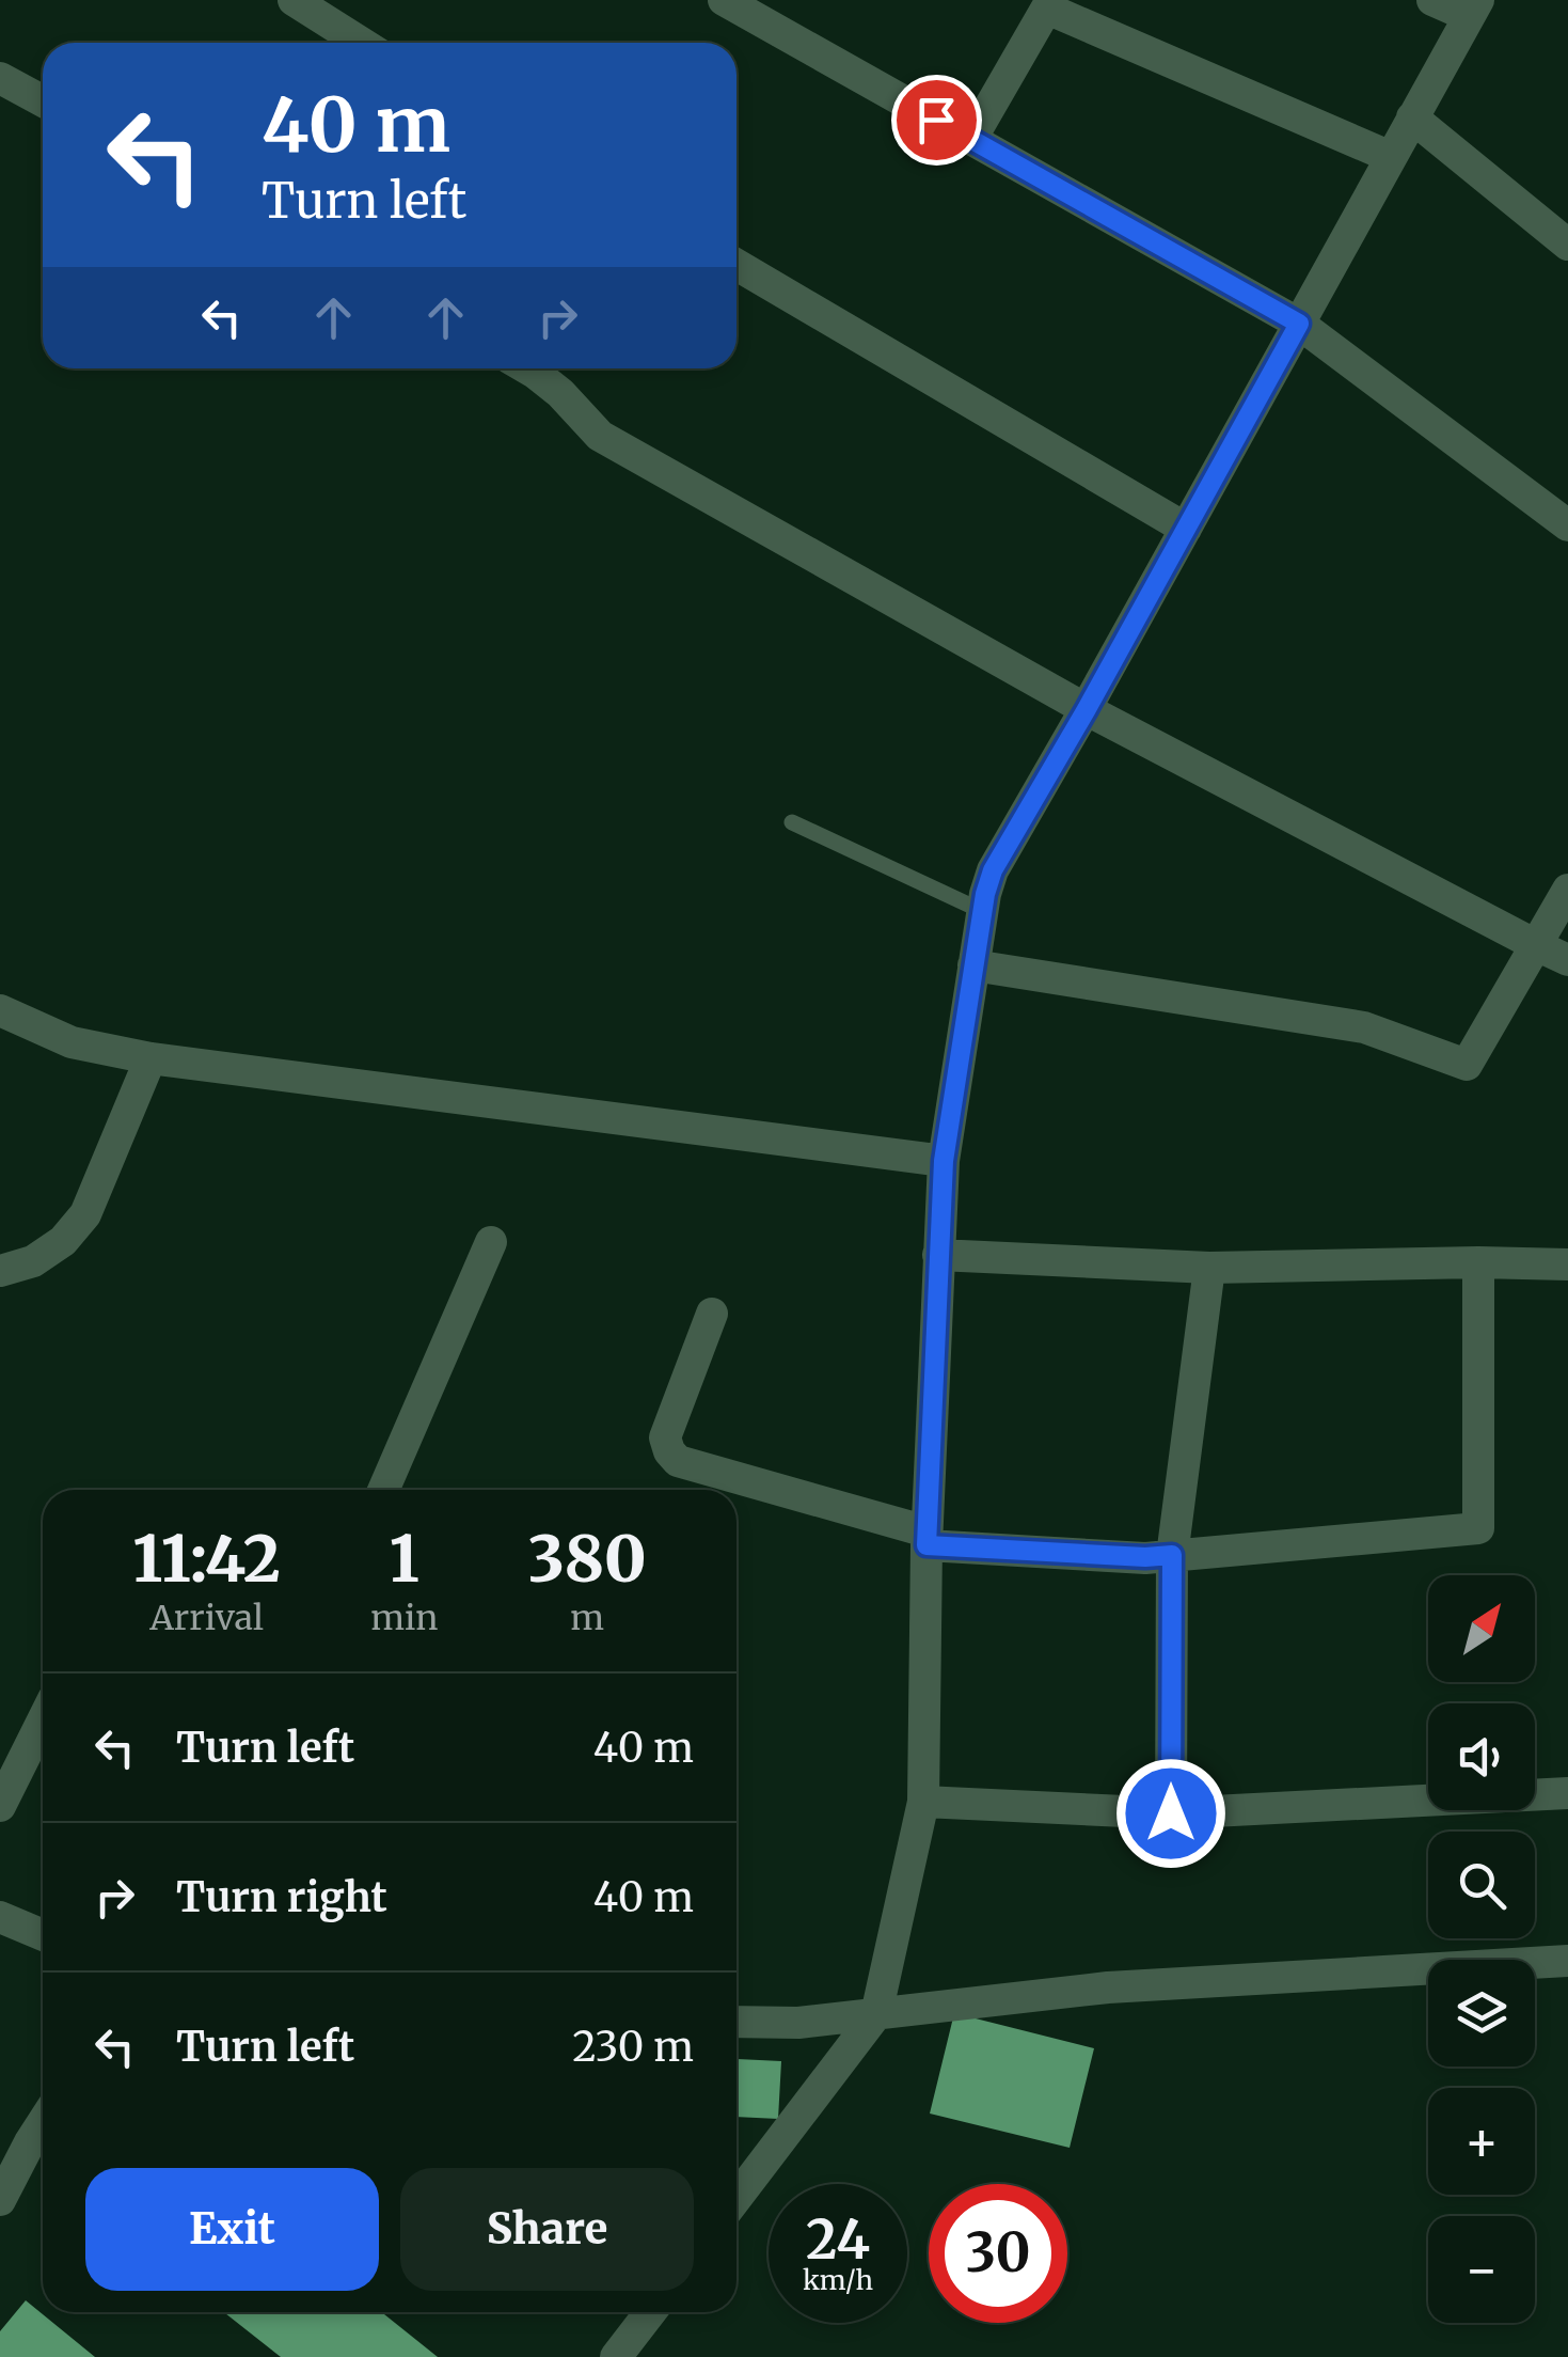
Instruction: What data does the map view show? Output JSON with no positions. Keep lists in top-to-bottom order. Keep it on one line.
{"north":"top right","page":{"turn":["40 m","Turn left"],"eta":["11:42","Arrival","1","min","380","m"],"map_buttons":["+","−"],"list":[{"name":"Turn left","value":"40 m"},{"name":"Turn right","value":"40 m"},{"name":"Turn left","value":"230 m"}],"buttons":["Exit","Share"],"speed":"24 km/h","limit":"30"}}
